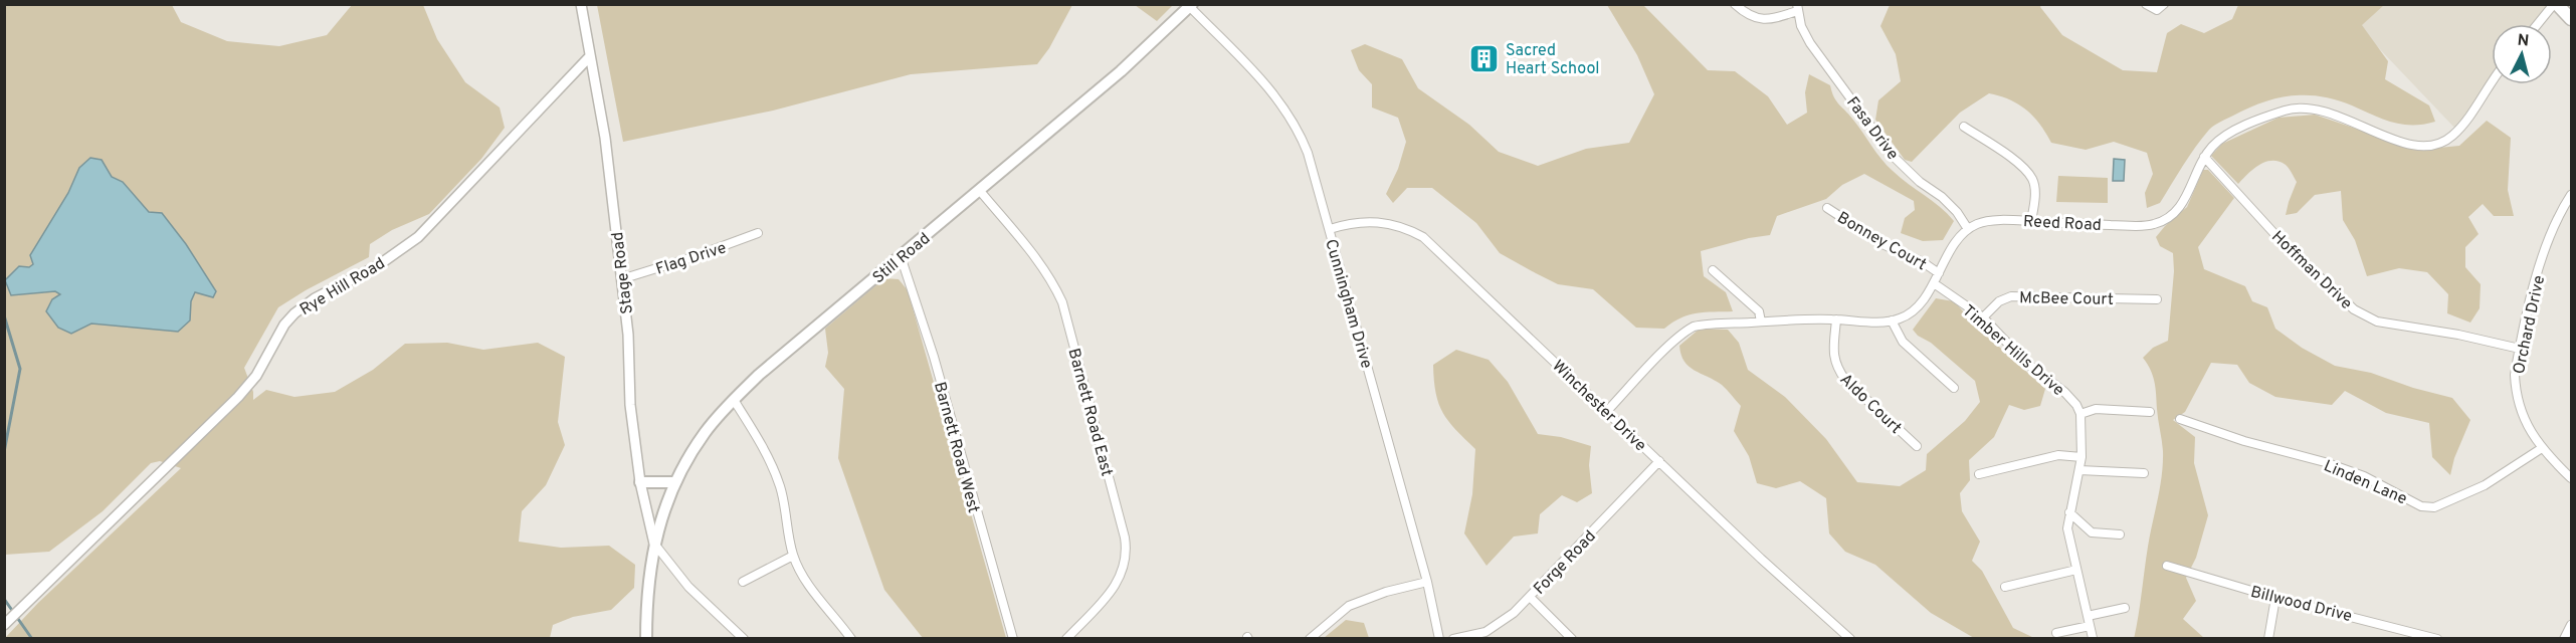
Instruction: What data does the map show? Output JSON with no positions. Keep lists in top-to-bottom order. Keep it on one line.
{"streets":{"main road":["Still Road"],"street":["Fasa Drive","Reed Road","Bonney Court","Flag Drive","Hoffman Drive","Stage Road","Rye Hill Road","McBee Court","Cunningham Drive","Orchard Drive","Timber Hills Drive","Aldo Court","Winchester Drive","Barnett Road East","Barnett Road West","Linden Lane","Forge Road","Billwood Drive"]},"crossings":[["Fasa Drive","Reed Road"],["Reed Road","Hoffman Drive"],["Flag Drive","Stage Road"],["Still Road","Stage Road"],["Still Road","Cunningham Drive"],["Still Road","Barnett Road East"],["Still Road","Barnett Road West"],["Hoffman Drive","Orchard Drive"],["Stage Road","Rye Hill Road"],["McBee Court","Timber Hills Drive"],["Cunningham Drive","Winchester Drive"],["Orchard Drive","Linden Lane"],["Winchester Drive","Forge Road"]],"places":{"building":["Sacred Heart School"]},"north":"top"}
